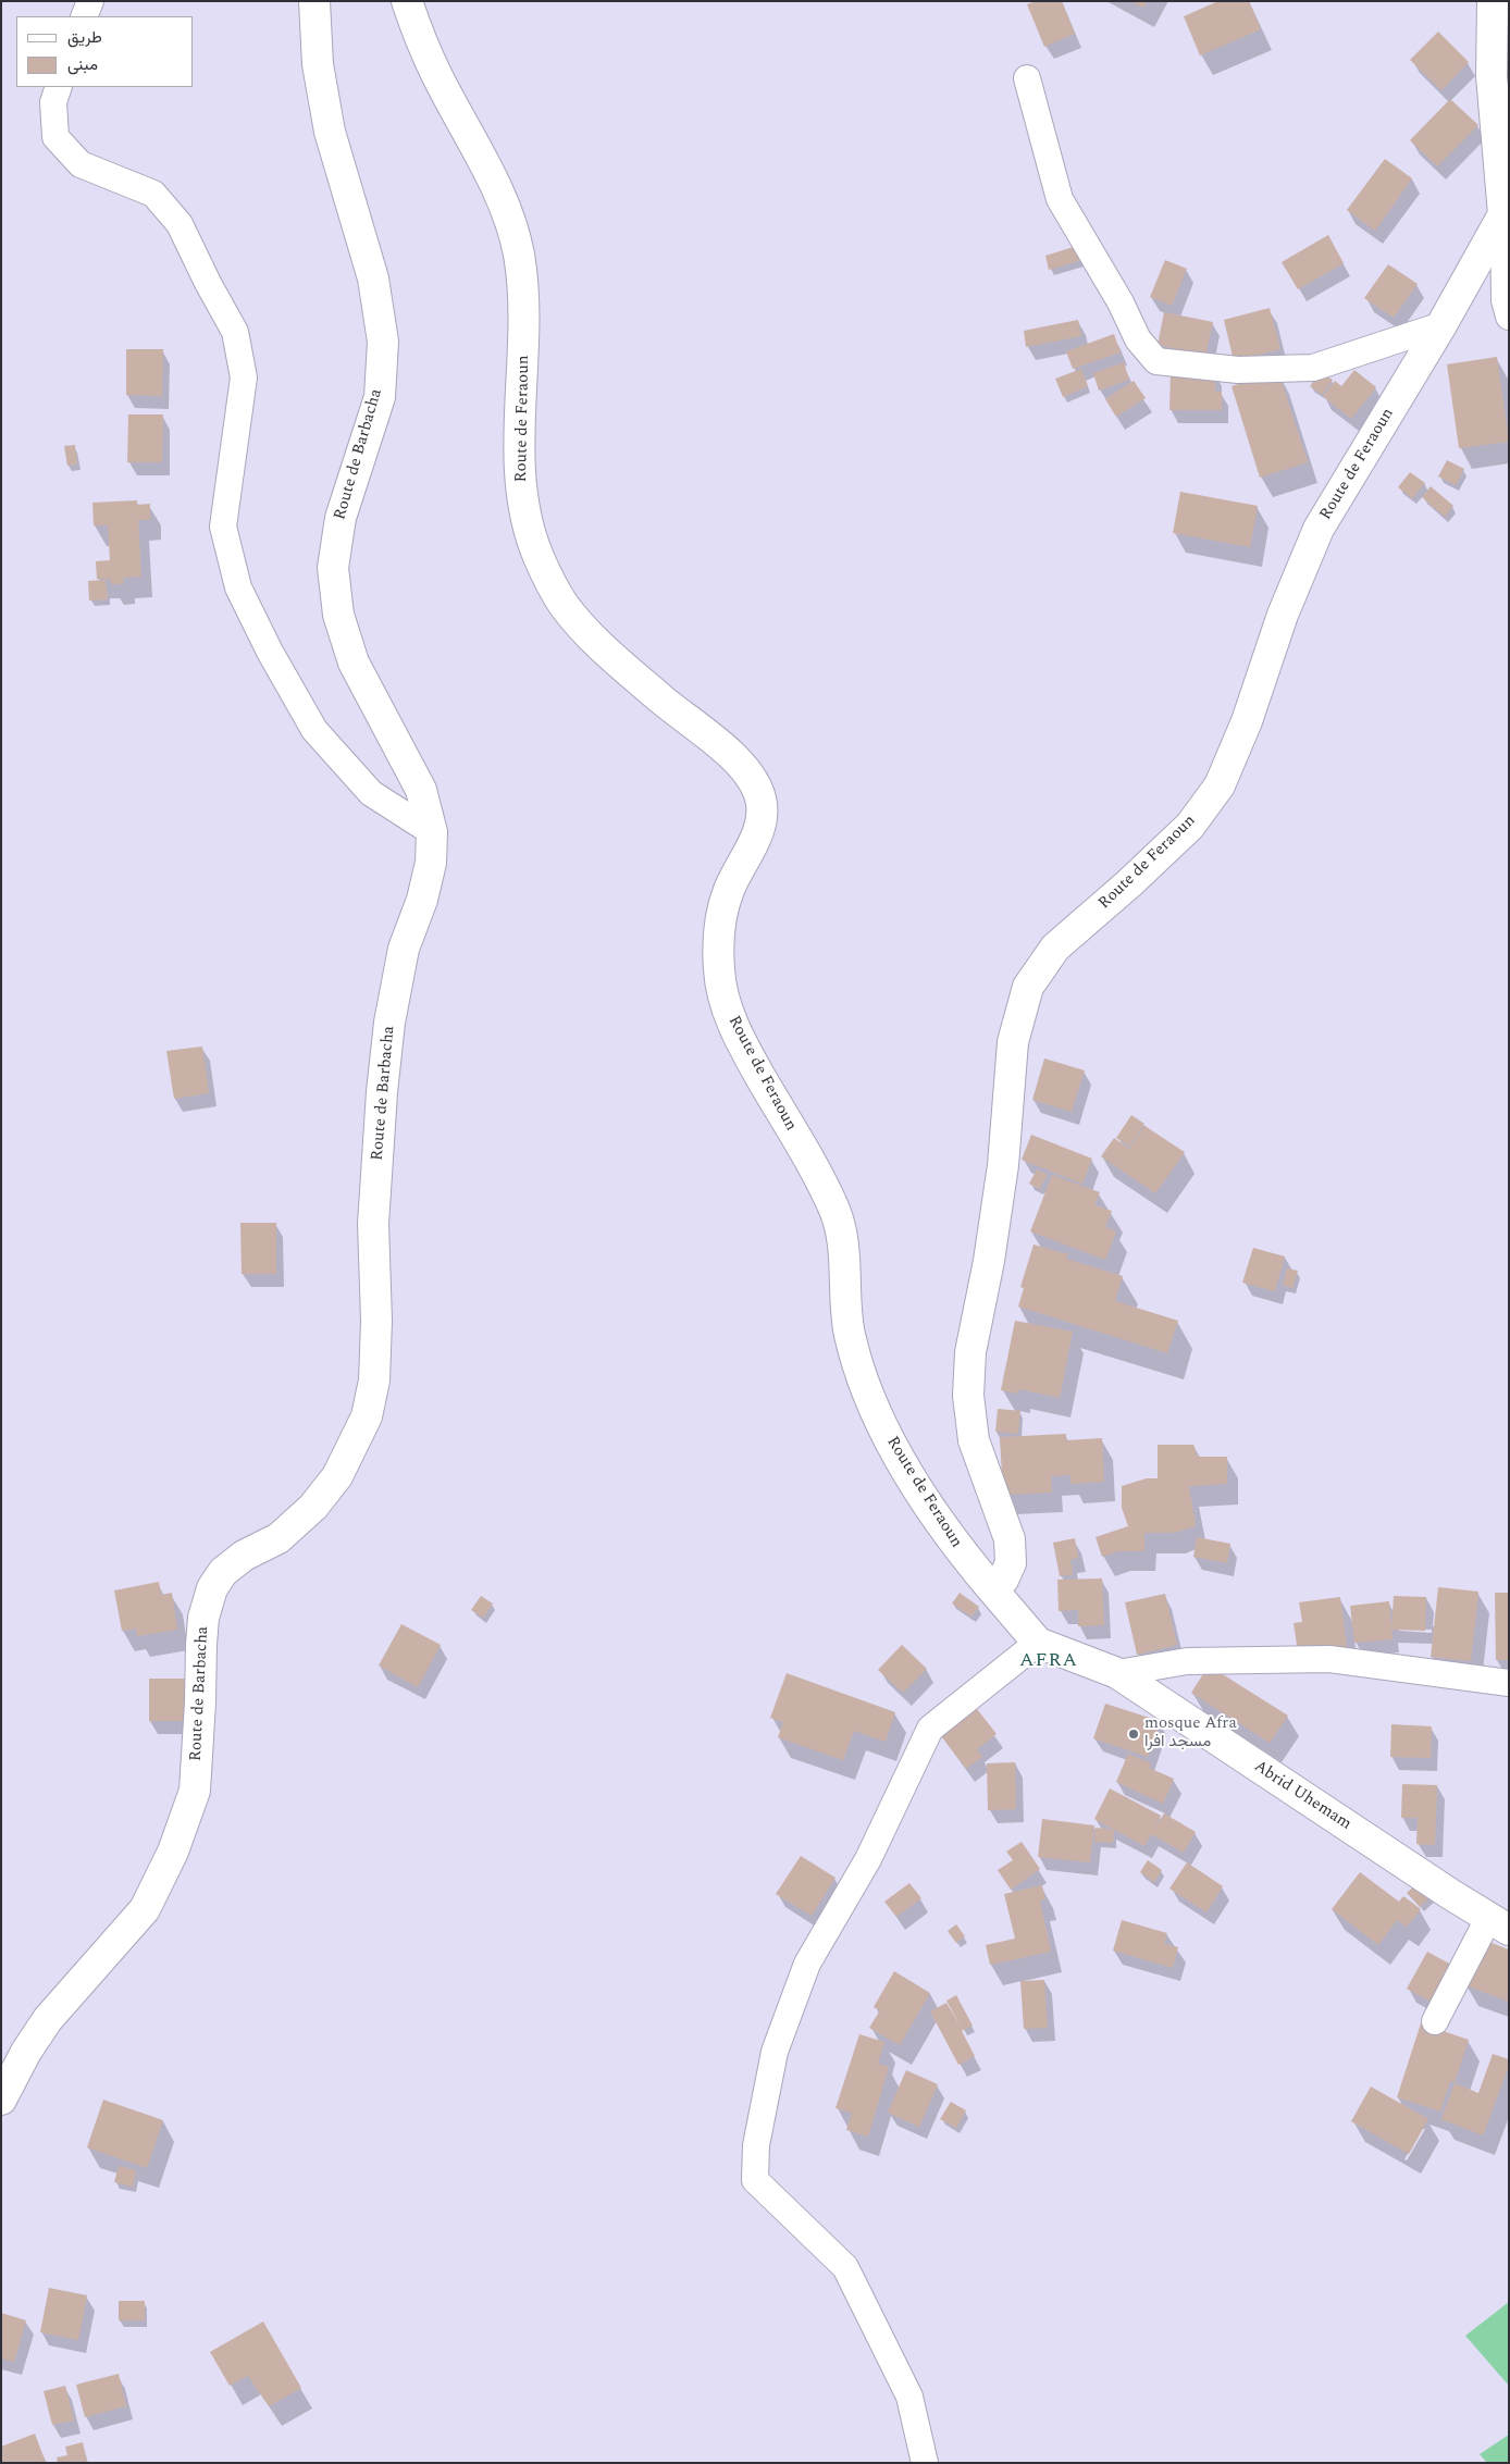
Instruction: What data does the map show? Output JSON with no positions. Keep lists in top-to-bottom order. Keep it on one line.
{"streets":{"main road":["Route de Feraoun","Route de Barbacha","Abrid Uhemam"]},"crossings":[["Route de Feraoun","Abrid Uhemam"]],"districts":["AFRA"],"places":["mosque Afra مسجد افرا"],"legend":["طريق","مبنى"]}
